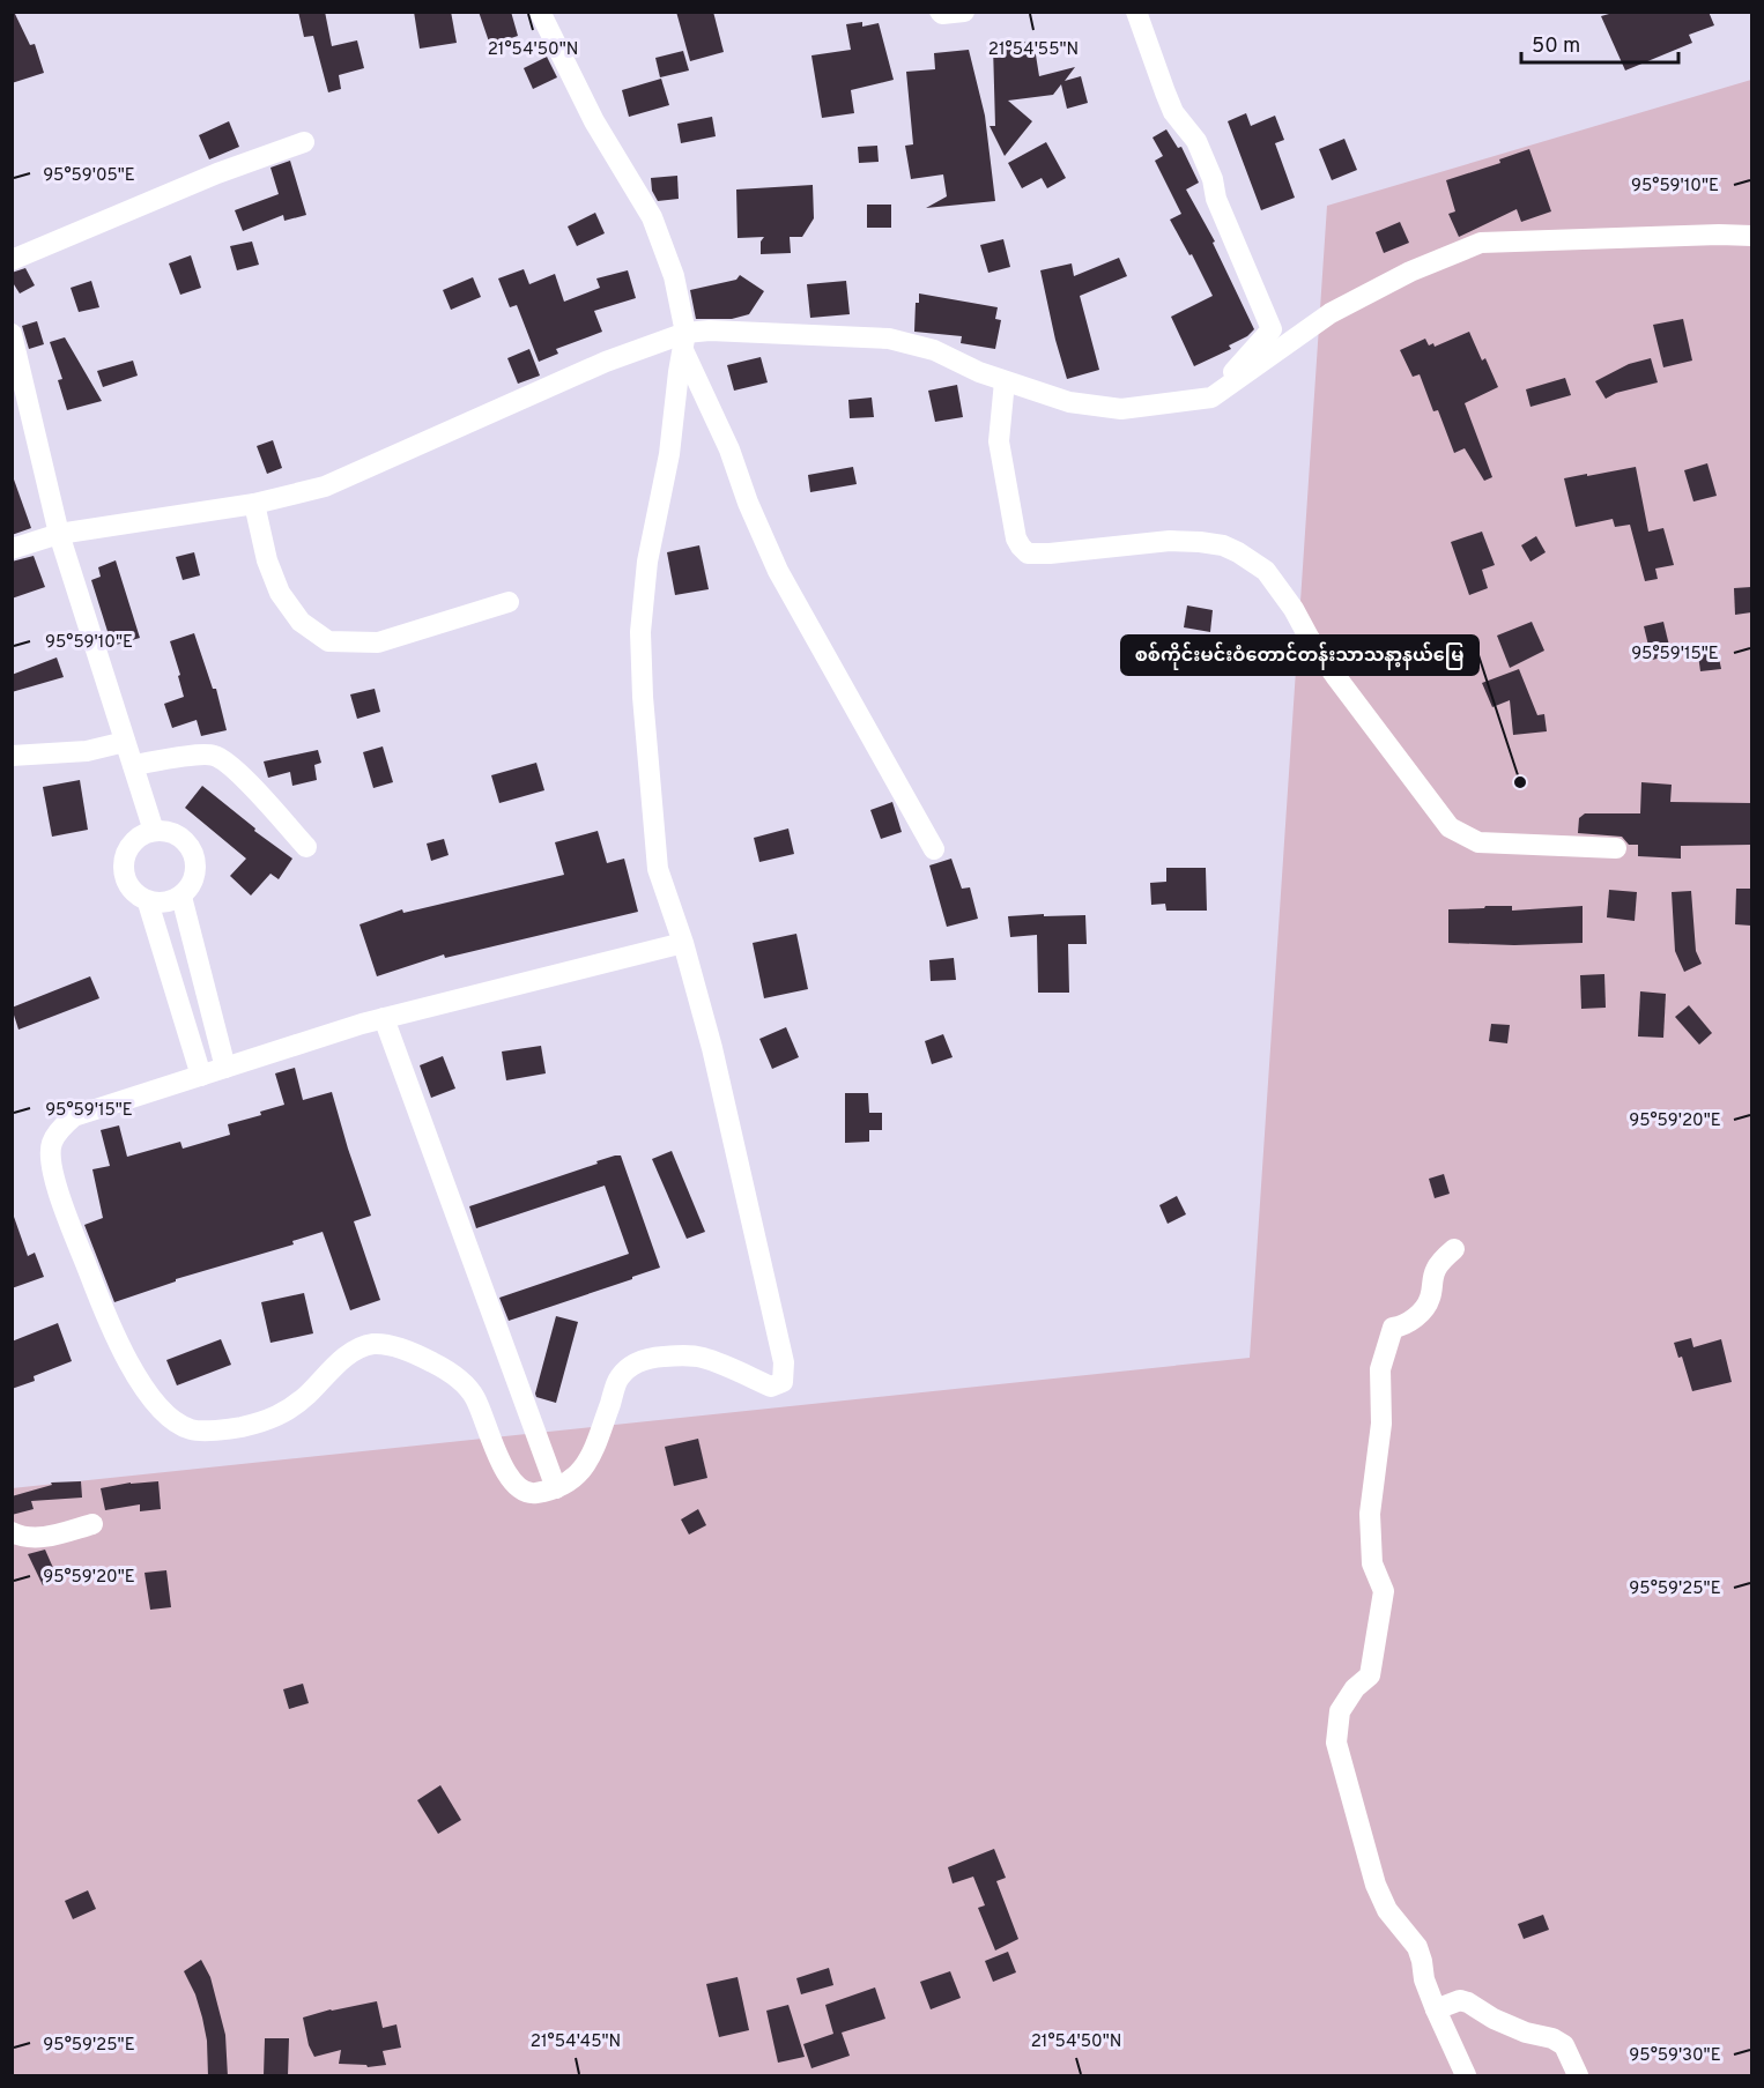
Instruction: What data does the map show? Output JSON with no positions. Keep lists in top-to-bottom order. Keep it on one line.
{"places":["စစ်ကိုင်းမင်းဝံတောင်တန်းသာသနာ့နယ်မြေ"],"scale_bar":"50 m","coordinates":["21°54'50\"N","21°54'55\"N","95°59'05\"E","95°59'10\"E","95°59'15\"E","95°59'20\"E","95°59'25\"E","21°54'45\"N","95°59'30\"E"]}
